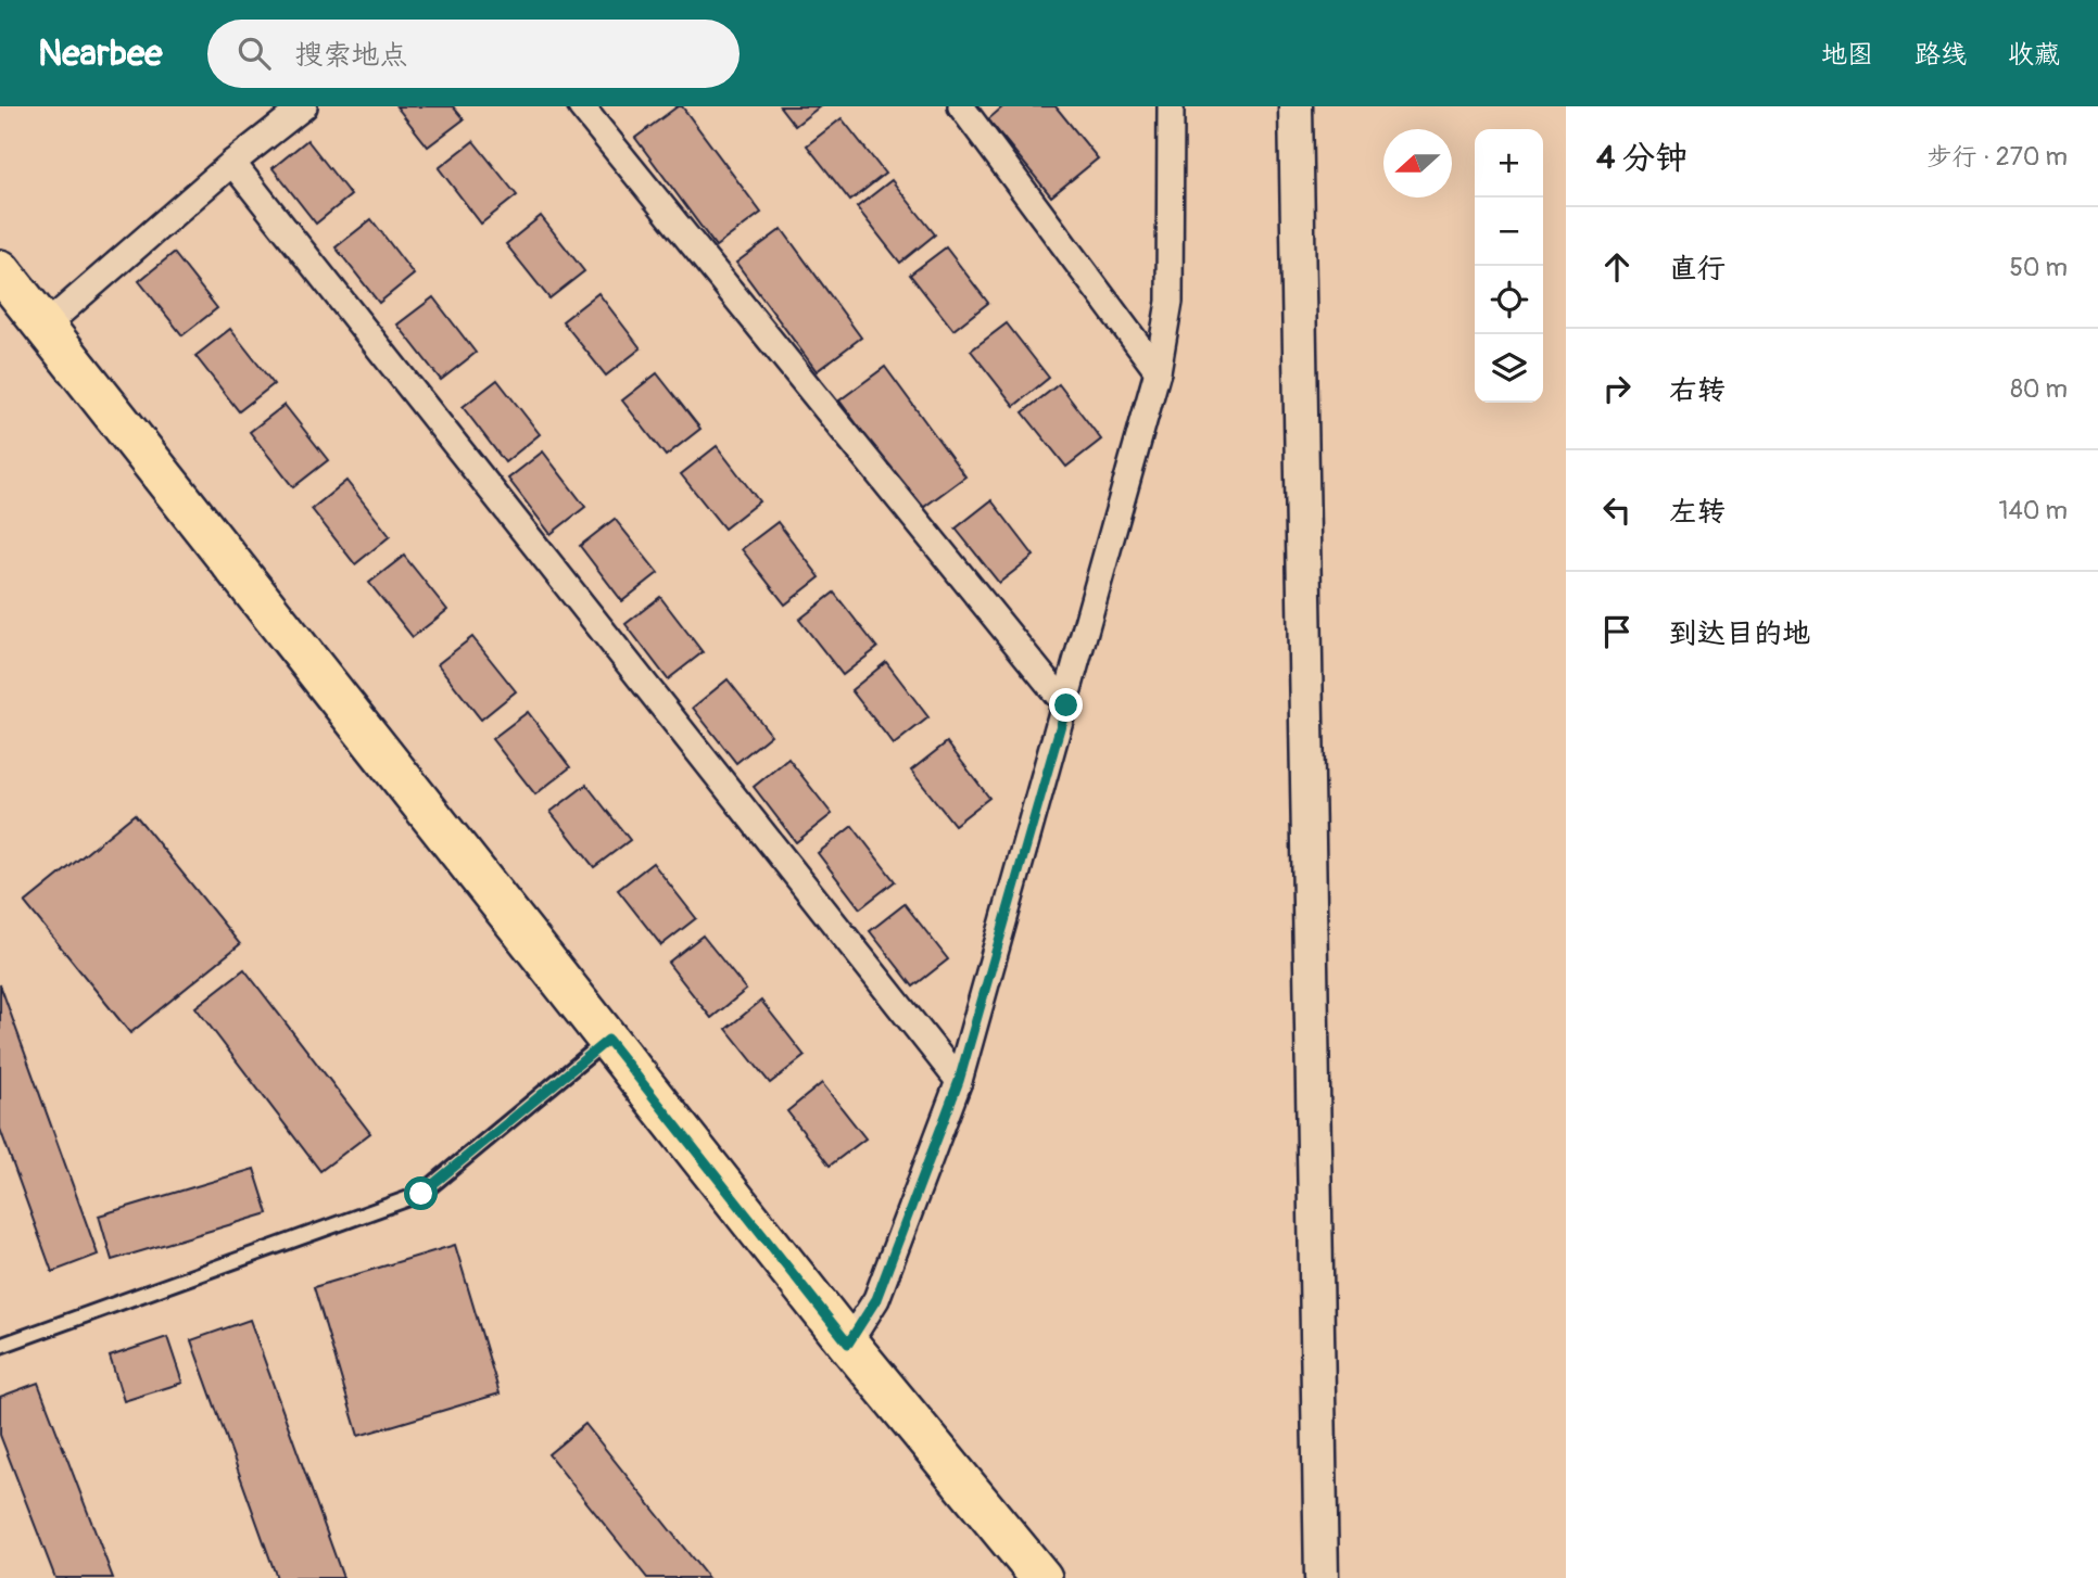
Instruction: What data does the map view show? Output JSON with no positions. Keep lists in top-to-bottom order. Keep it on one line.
{"north":"left","page":{"header":"Nearbee","search":"搜索地点","nav":["地图","路线","收藏"],"heading":["4 分钟","步行 · 270 m"],"map_buttons":["+","−"],"list":[["直行","50 m"],["右转","80 m"],["左转","140 m"],"到达目的地"]}}
